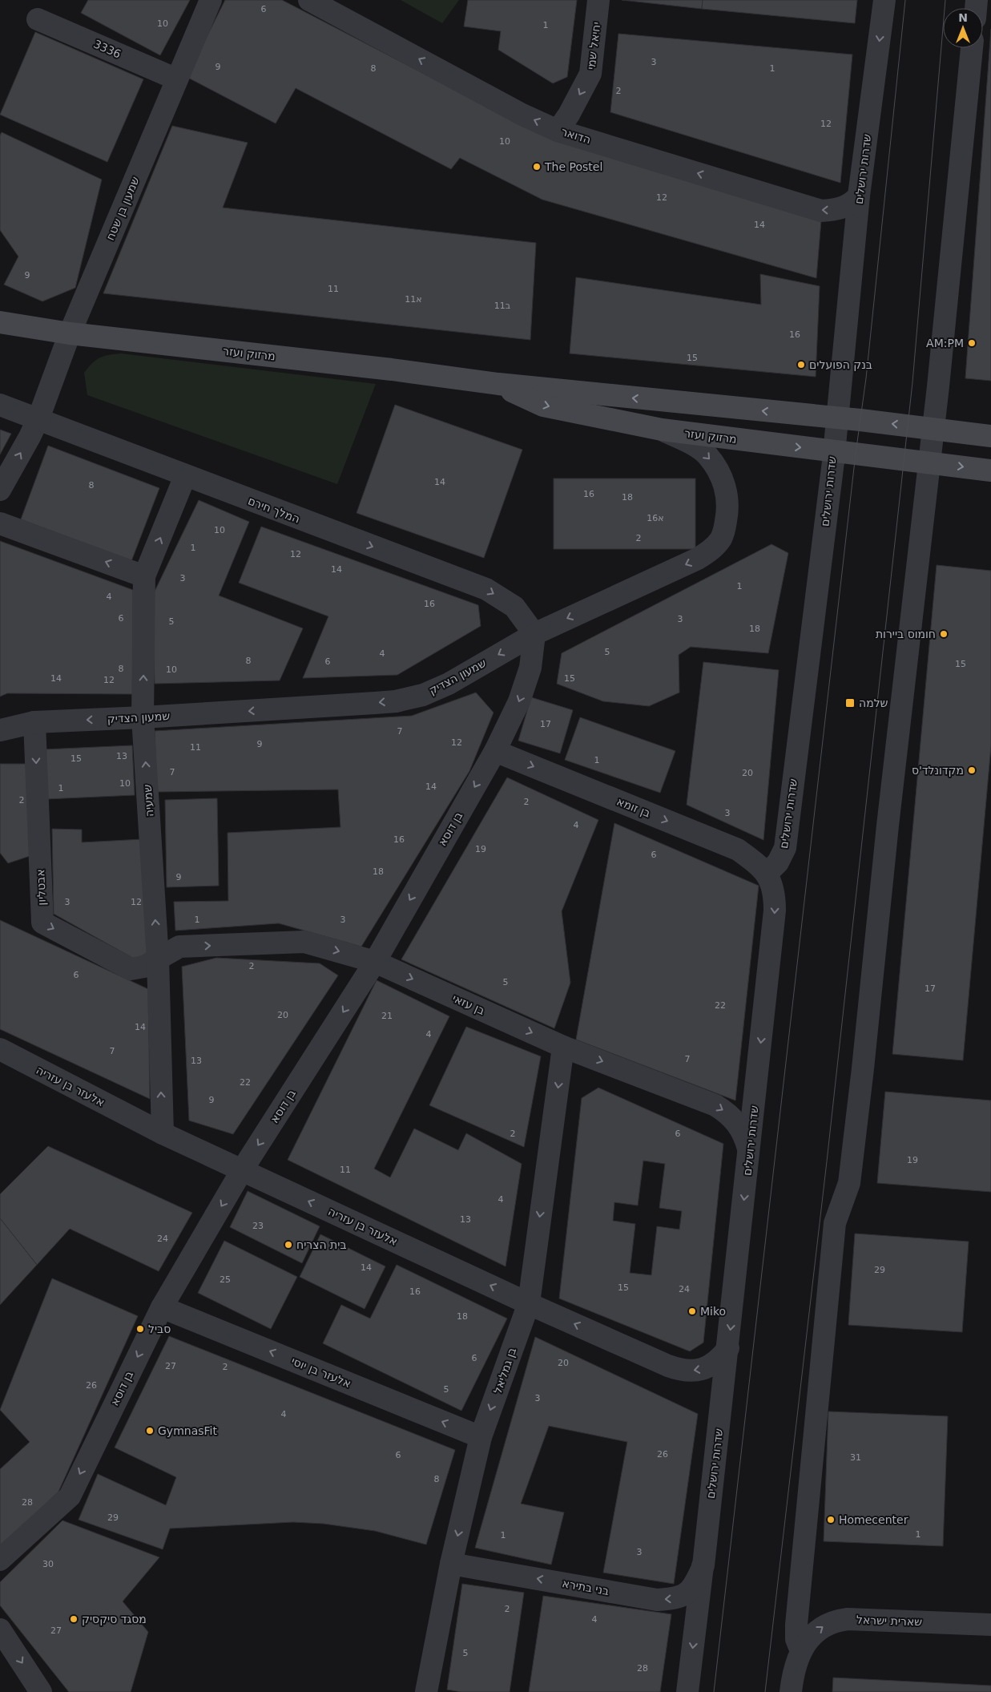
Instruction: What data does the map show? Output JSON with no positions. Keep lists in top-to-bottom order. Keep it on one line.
{"streets":{"main road":["מרזוק ועזר"],"street":["יחיאל שמי","3336","הדואר","שדרות ירושלים","שמעון בן שטח","המלך חירם","שמעון הצדיק","שמעיה","בן זומא","בן דוסא","אבטליון","בן עזאי","אלעזר בן עזריה","בן גמליאל","אלעזר בן יוסי","בני בתירא","שארית ישראל"]},"crossings":[["יחיאל שמי","הדואר"],["3336","שמעון בן שטח"],["הדואר","שדרות ירושלים"],["שדרות ירושלים","מרזוק ועזר"],["שדרות ירושלים","בן זומא"],["שדרות ירושלים","בן עזאי"],["שדרות ירושלים","אלעזר בן עזריה"],["שדרות ירושלים","בני בתירא"],["שמעון בן שטח","מרזוק ועזר"],["שמעון בן שטח","המלך חירם"],["מרזוק ועזר","שמעון הצדיק"],["המלך חירם","שמעון הצדיק"],["המלך חירם","שמעיה"],["המלך חירם","בן דוסא"],["שמעון הצדיק","שמעיה"],["שמעון הצדיק","בן דוסא"],["שמעון הצדיק","אבטליון"],["שמעיה","אבטליון"],["שמעיה","בן עזאי"],["שמעיה","אלעזר בן עזריה"],["בן זומא","בן דוסא"],["בן דוסא","בן עזאי"],["בן דוסא","אלעזר בן עזריה"],["בן דוסא","אלעזר בן יוסי"],["אבטליון","בן עזאי"],["בן עזאי","בן גמליאל"],["אלעזר בן עזריה","בן גמליאל"],["בן גמליאל","אלעזר בן יוסי"],["בן גמליאל","בני בתירא"]],"one_way":["יחיאל שמי","הדואר","המלך חירם","שמעיה","בן זומא","בן דוסא","אבטליון","בן עזאי","אלעזר בן עזריה","בן גמליאל","אלעזר בן יוסי","בני בתירא","שארית ישראל"],"places":{"other":["The Postel","AM:PM","בנק הפועלים","חומוס ביירות","מקדונלד'ס","בית הצריח","Miko","סביל","GymnasFit","Homecenter","מסגד סיקסיק"],"transit":["שלמה"]},"house_numbers":["6","10","1","3","9","8","1","2","12","10","12","14","9","11","11א","11ב","16","15","14","8","16","18","16א","10","2","1","12","14","3","1","4","16","6","3","5","18","5","4","8","6","15","8","10","14","15","12","17","7","12","9","11","13","15","1","7","20","10","14","1","2","2","3","4","16","19","6","18","9","3","12","1","3","2","6","5","17","22","20","21","14","4","7","7","13","22","9","2","6","19","11","4","13","23","24","14","29","25","15","24","16","18","6","20","27","2","26","5","3","4","26","6","31","8","28","29","1","1","3","30","2","4","27","5","28"],"north":"top"}
